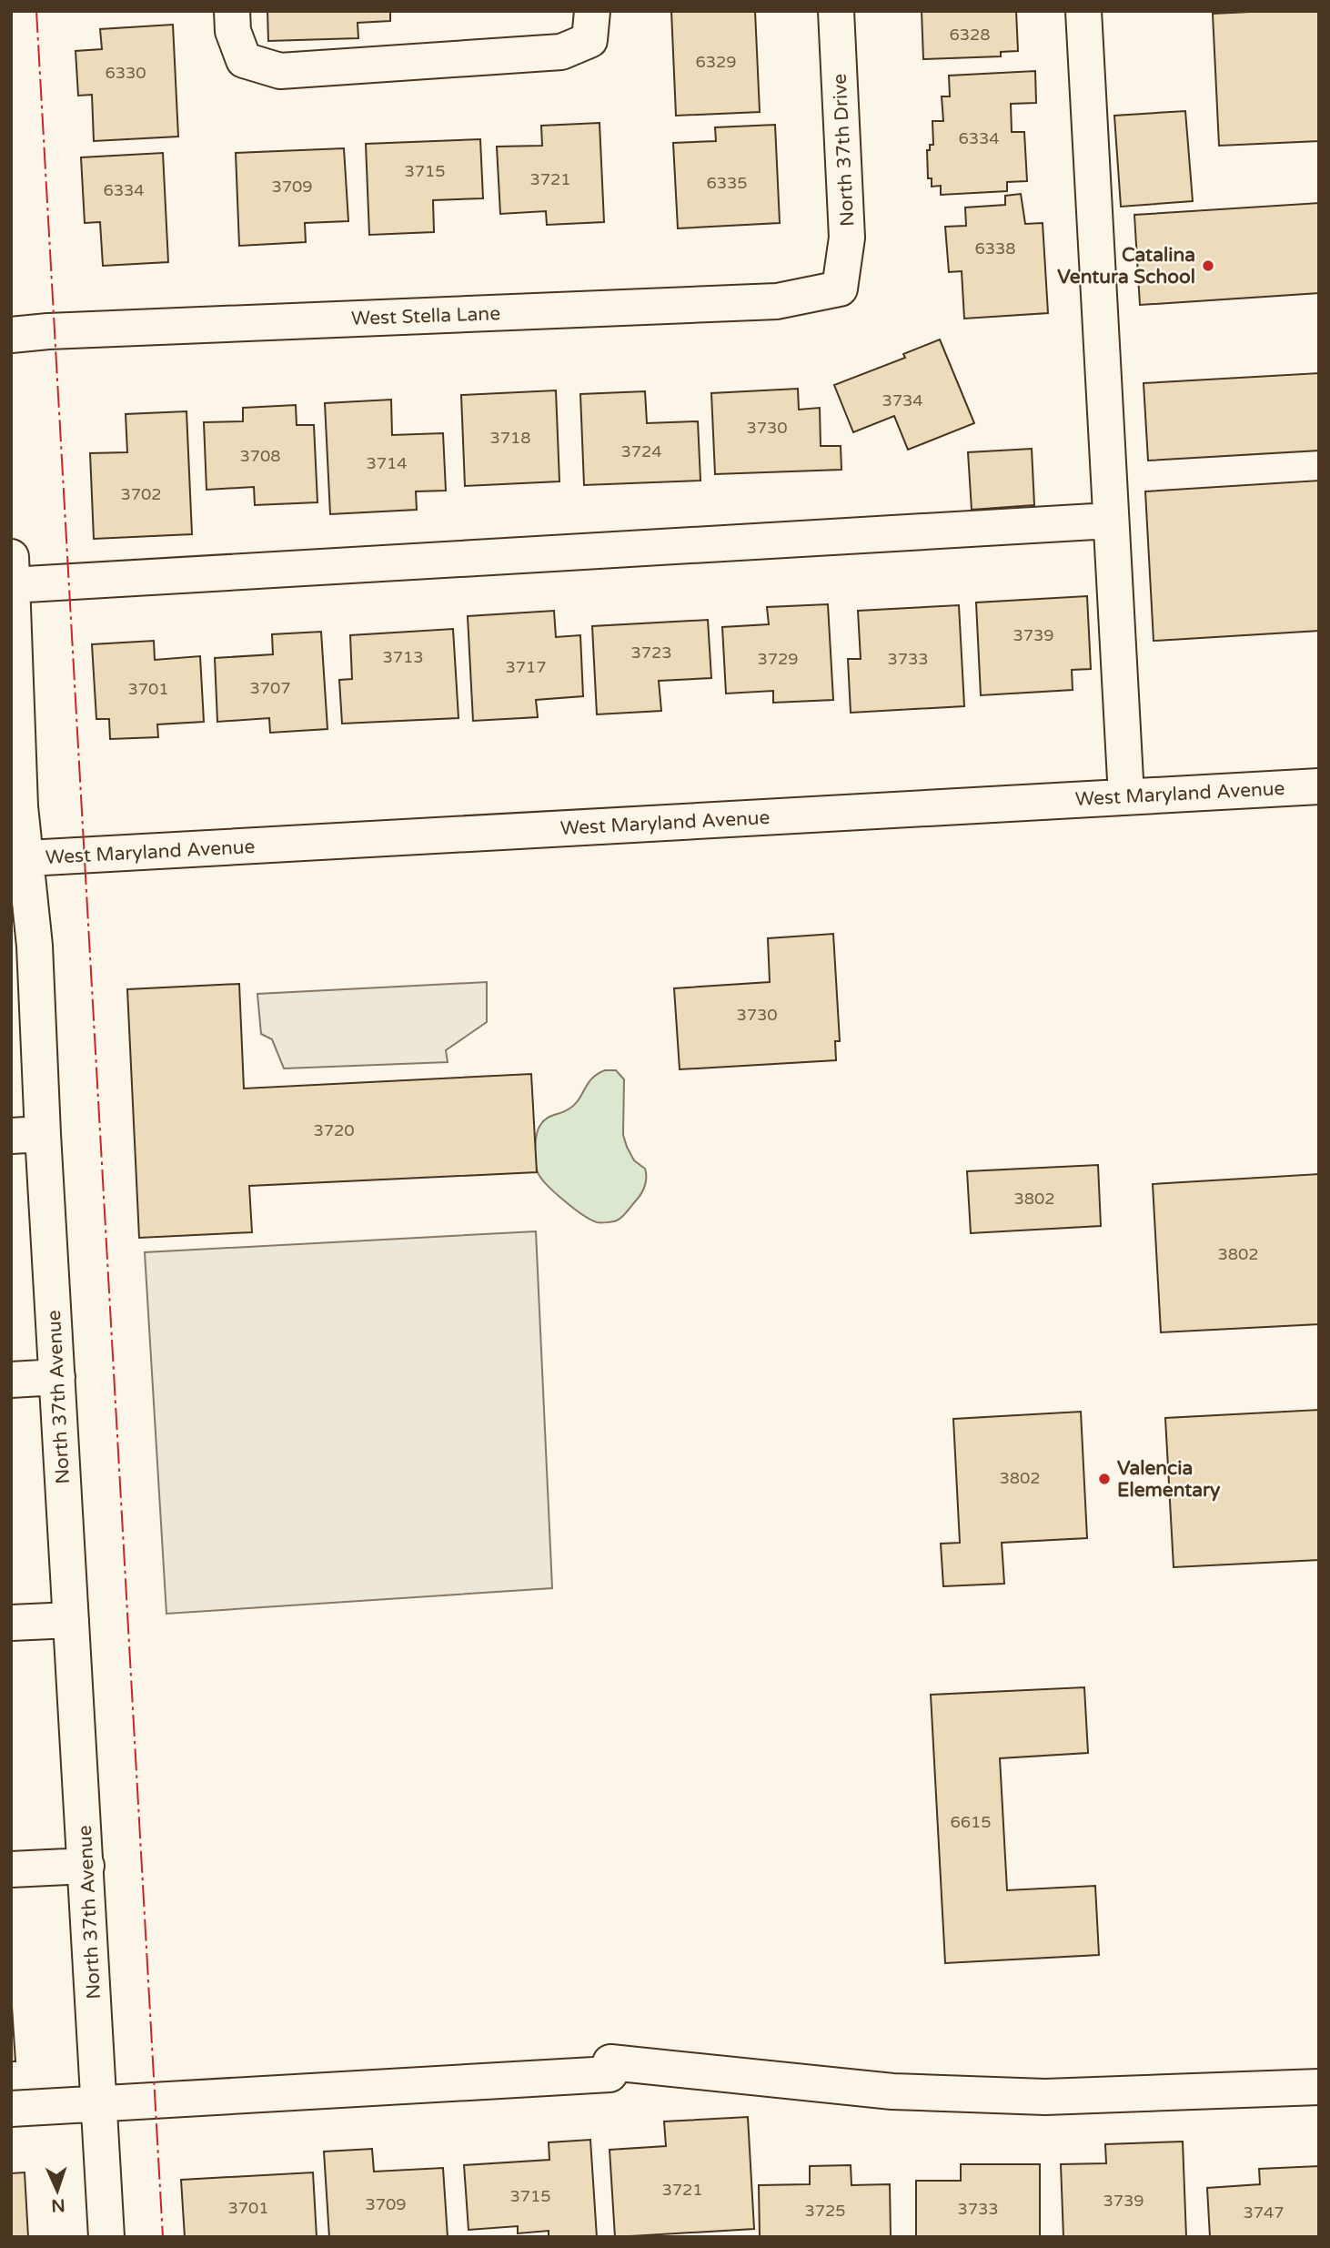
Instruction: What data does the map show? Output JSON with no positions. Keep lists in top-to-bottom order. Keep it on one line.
{"streets":{"street":["North 37th Drive","West Stella Lane","West Maryland Avenue","North 37th Avenue"]},"crossings":[["North 37th Drive","West Stella Lane"],["West Maryland Avenue","North 37th Avenue"]],"places":["Catalina Ventura School","Valencia Elementary"],"house_numbers":["6328","6329","6330","6334","3715","3721","6335","3709","6334","6338","3734","3730","3718","3724","3708","3714","3702","3739","3723","3713","3729","3733","3717","3707","3701","3730","3720","3802","3802","3802","6615","3721","3715","3739","3709","3701","3733","3725","3747"],"north":"bottom"}
